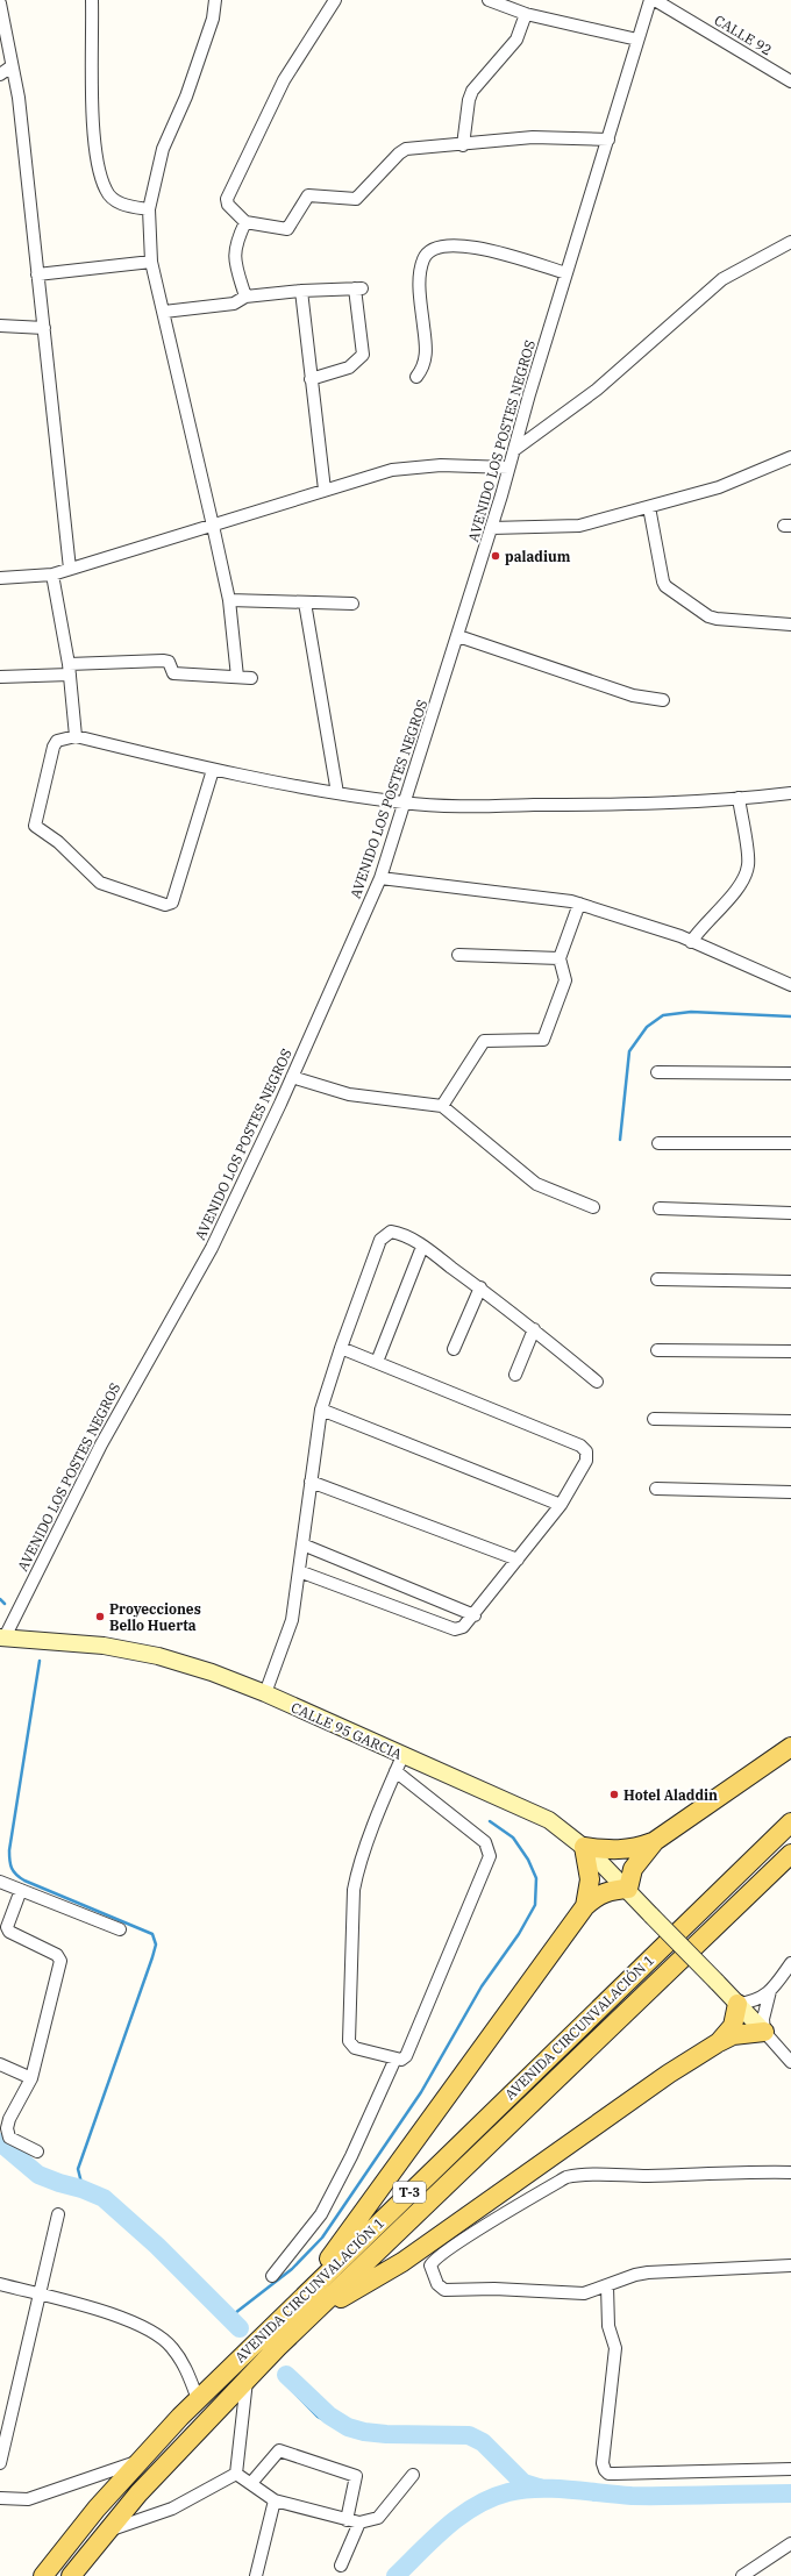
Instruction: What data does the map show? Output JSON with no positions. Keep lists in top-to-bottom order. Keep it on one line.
{"streets":{"main road":["AVENIDA CIRCUNVALACIÓN 1","T-3"],"street":["CALLE 92","AVENIDO LOS POSTES NEGROS","CALLE 95 GARCIA"]},"crossings":[["AVENIDO LOS POSTES NEGROS","CALLE 95 GARCIA"]],"places":["paladium","Proyecciones Bello Huerta","Hotel Aladdin"]}
